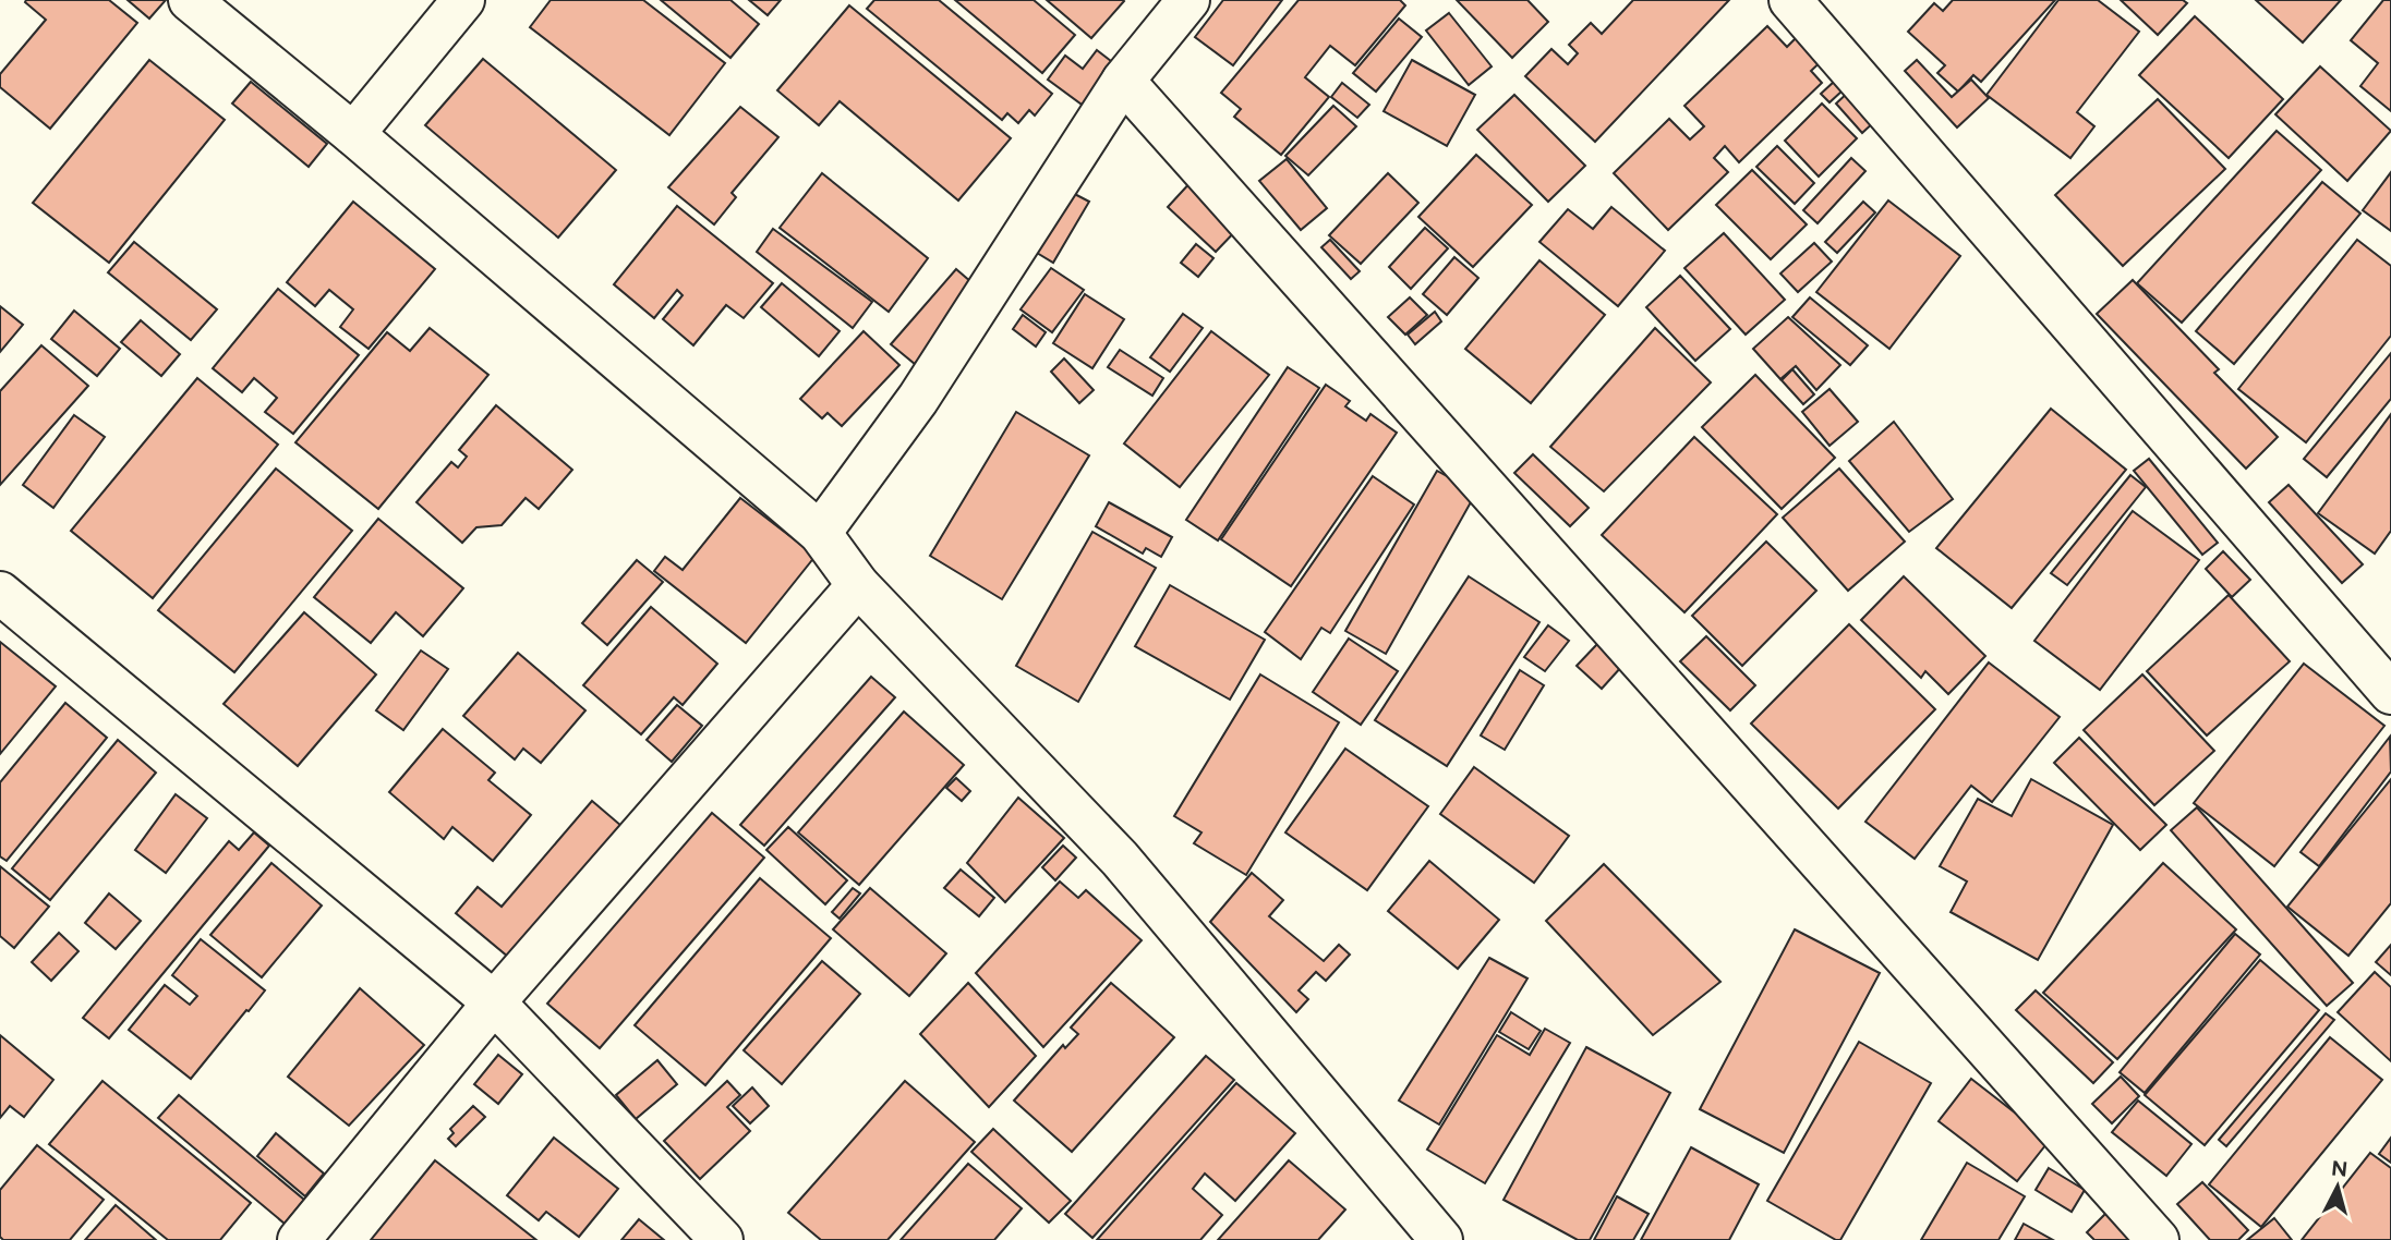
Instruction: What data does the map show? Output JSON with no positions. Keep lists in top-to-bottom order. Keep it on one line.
{"north":"top"}
